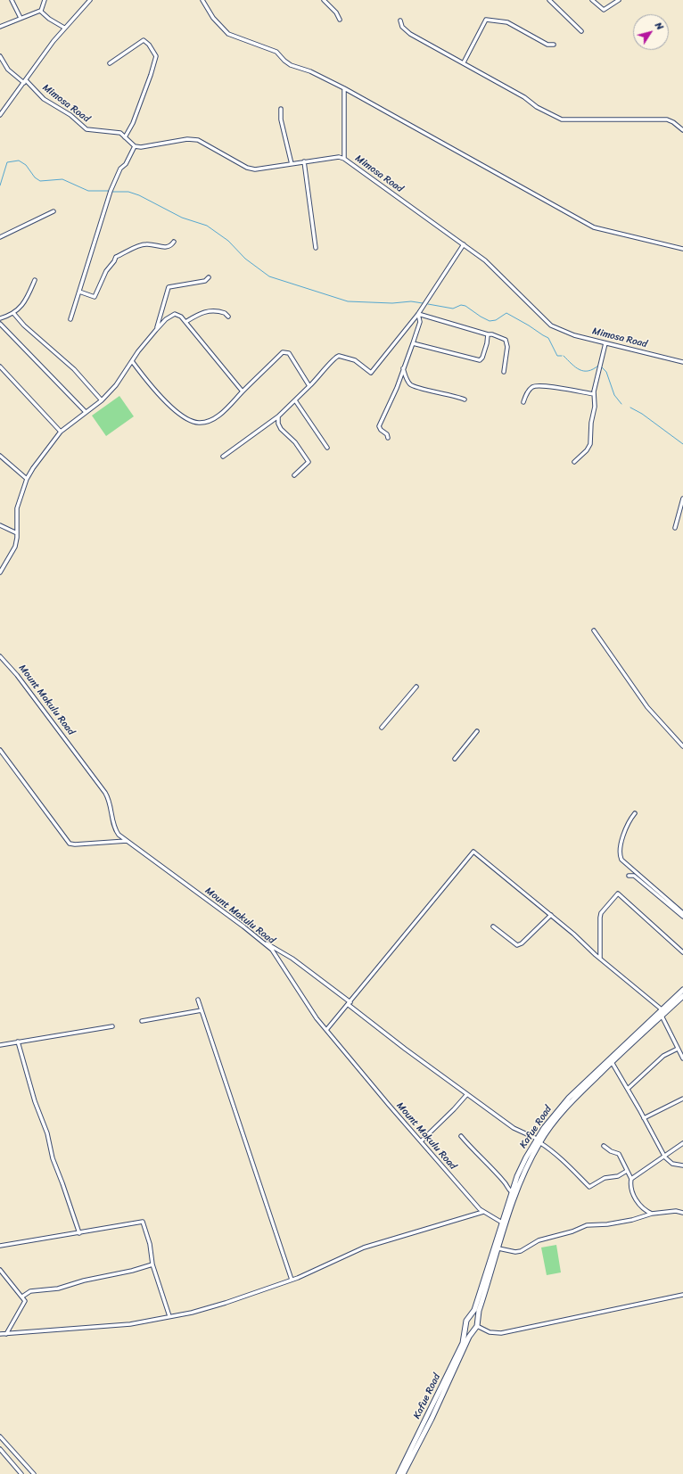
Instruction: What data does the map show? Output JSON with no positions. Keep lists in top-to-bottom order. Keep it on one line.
{"streets":{"highway":["Kafue Road"],"street":["Mimosa Road","Mount Makulu Road"]},"crossings":[["Mount Makulu Road","Kafue Road"]],"north":"top right"}
